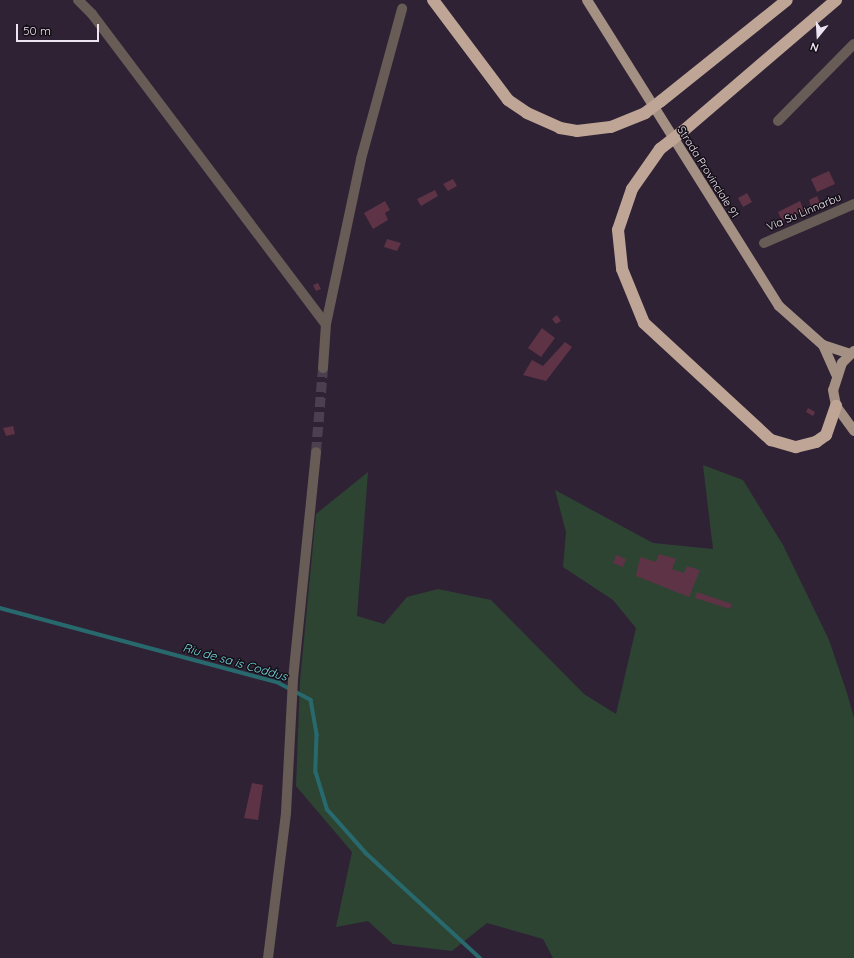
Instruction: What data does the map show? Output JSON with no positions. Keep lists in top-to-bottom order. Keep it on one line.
{"streets":{"main road":["Strada Provinciale 91"],"street":["Via Su Linnarbu"]},"water":["Riu de sa is Coddus"],"scale_bar":"50 m","north":"bottom"}
